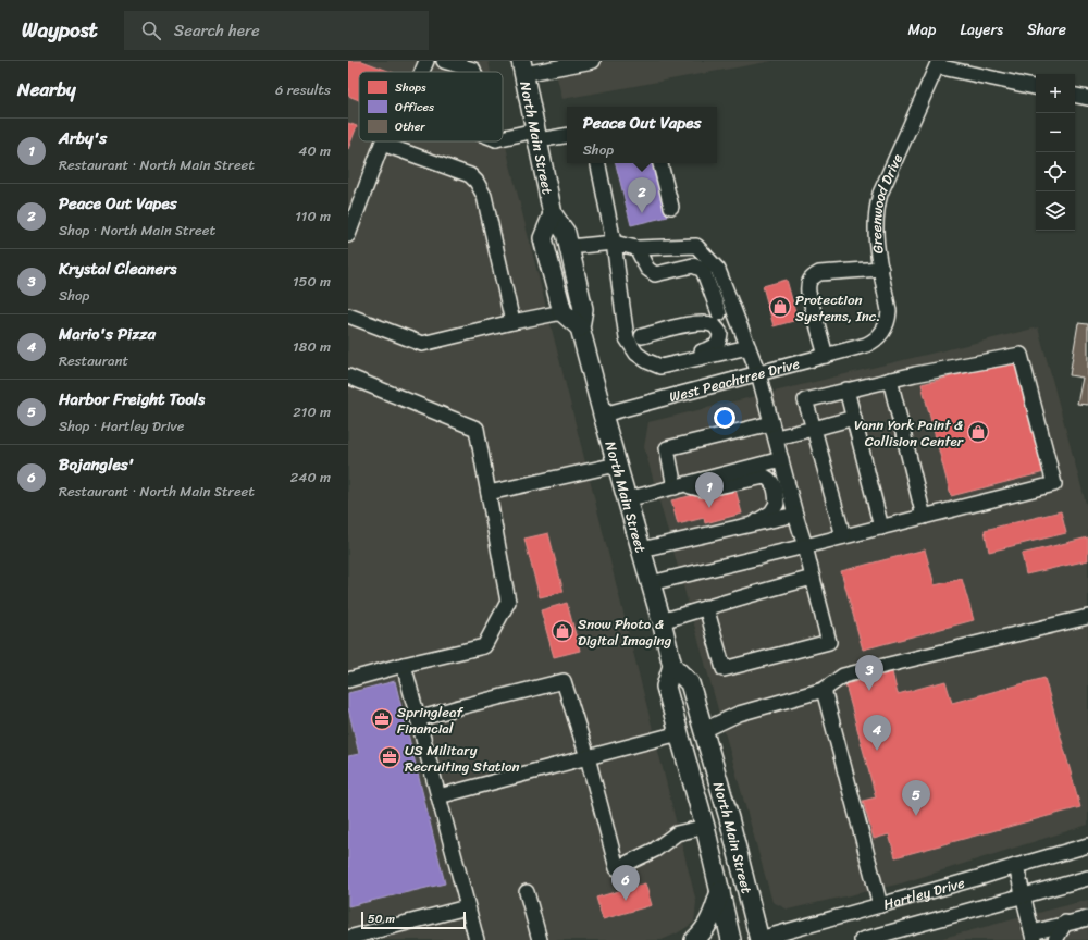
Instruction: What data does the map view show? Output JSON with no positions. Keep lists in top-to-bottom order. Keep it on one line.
{"streets":{"main road":["North Main Street"],"street":["Greenwood Drive","West Peachtree Drive","Hartley Drive"]},"crossings":[["North Main Street","West Peachtree Drive"],["North Main Street","Hartley Drive"],["Greenwood Drive","West Peachtree Drive"]],"places":{"shop":["Protection Systems, Inc.","Vann York Paint & Collision Center","Snow Photo & Digital Imaging"],"office":["Springleaf Financial","US Military Recruiting Station"]},"legend":["Shops","Offices","Other"],"scale_bar":"50 m","page":{"header":"Waypost","search":"Search here","nav":["Map","Layers","Share"],"heading":["Nearby","6 results"],"map_buttons":["+","−"],"popup":["Peace Out Vapes","Shop"],"list":[{"mark":"1","name":"Arby's","note":"Restaurant · North Main Street","value":"40 m"},{"mark":"2","name":"Peace Out Vapes","note":"Shop · North Main Street","value":"110 m"},{"mark":"3","name":"Krystal Cleaners","note":"Shop","value":"150 m"},{"mark":"4","name":"Mario's Pizza","note":"Restaurant","value":"180 m"},{"mark":"5","name":"Harbor Freight Tools","note":"Shop · Hartley Drive","value":"210 m"},{"mark":"6","name":"Bojangles'","note":"Restaurant · North Main Street","value":"240 m"}],"pins":["2","1","3","4","5","6"],"scale":"50 m"}}
